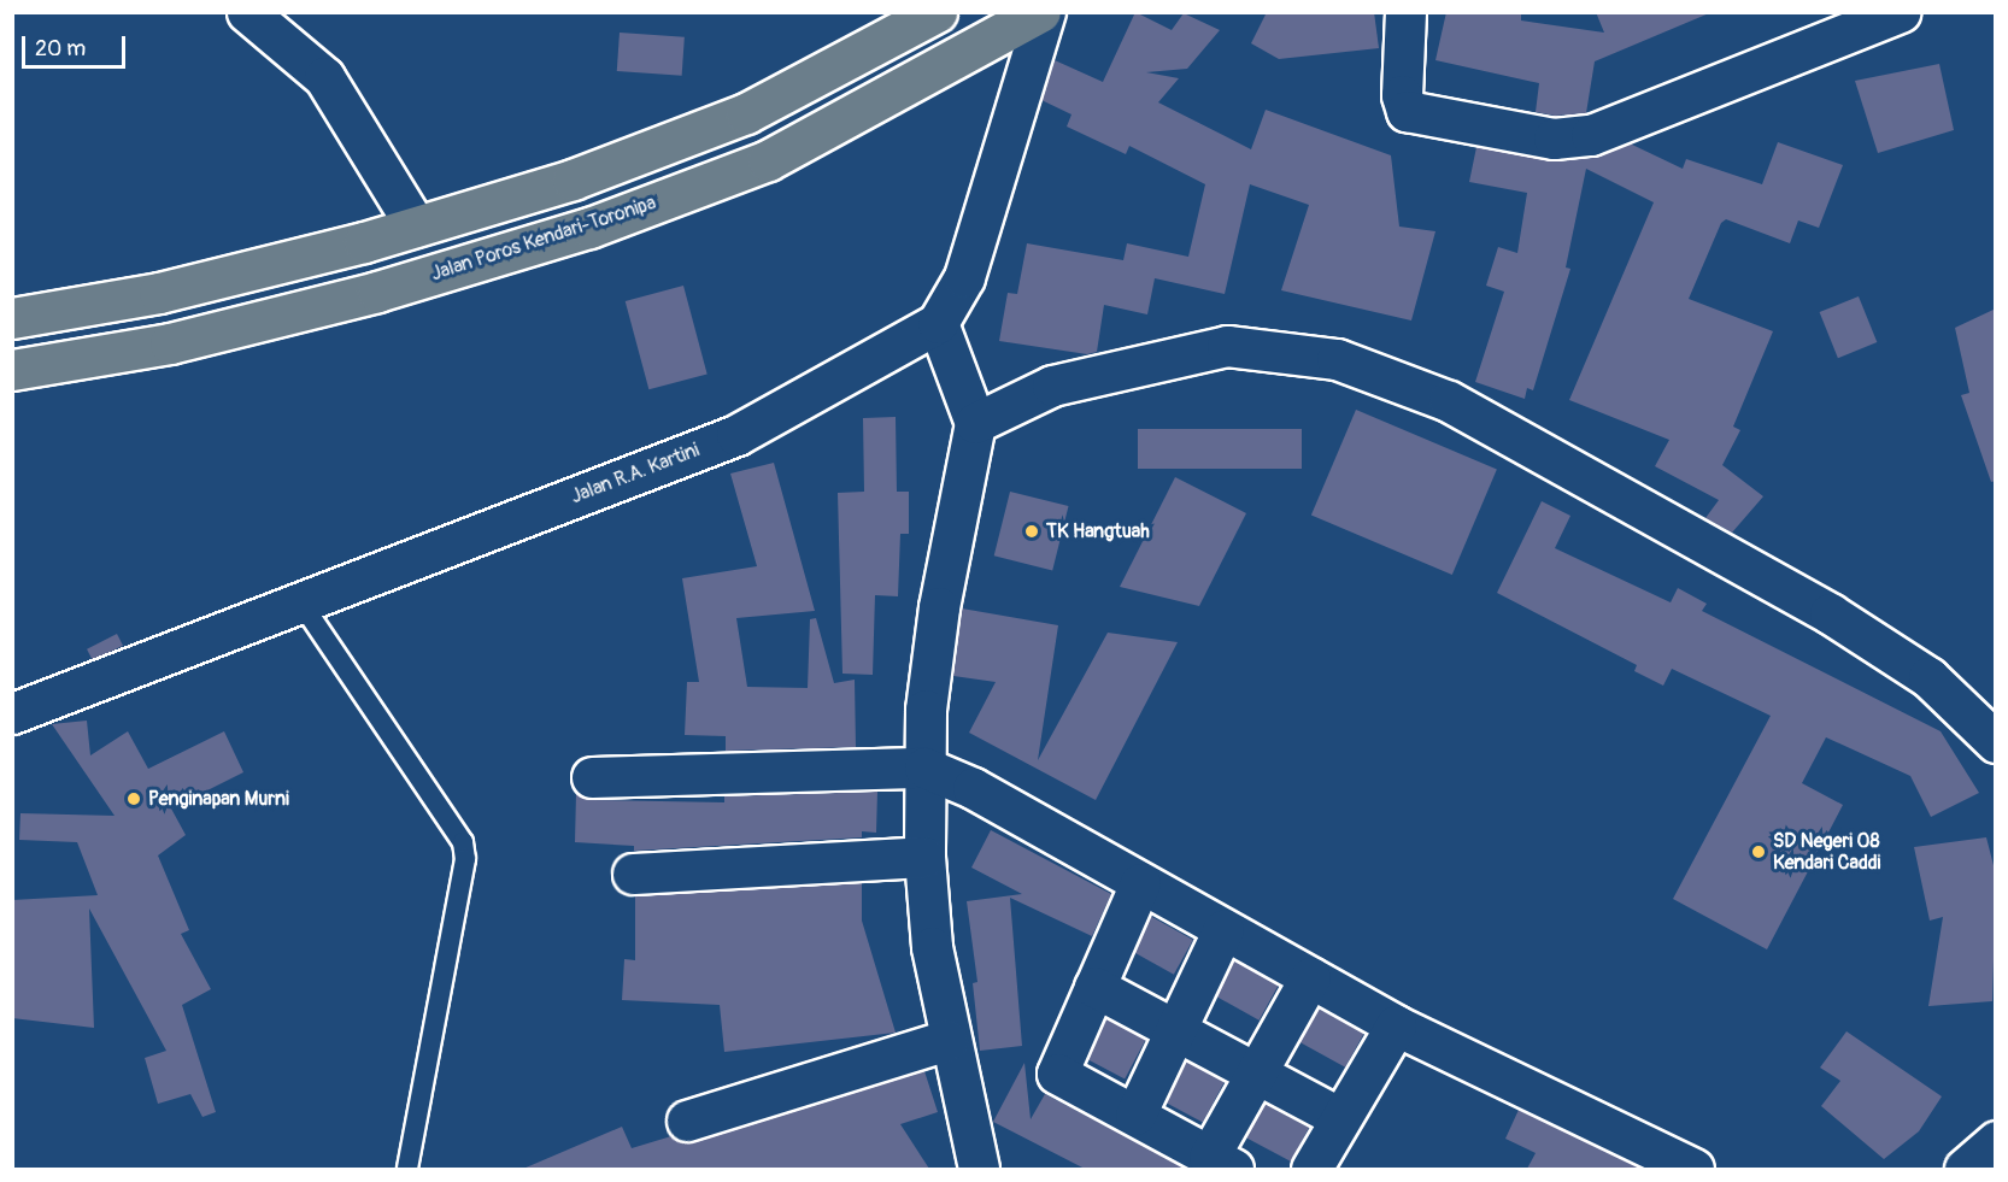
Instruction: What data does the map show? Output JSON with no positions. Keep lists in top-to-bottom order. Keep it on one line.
{"streets":{"main road":["Jalan Poros Kendari-Toronipa"],"street":["Jalan R.A. Kartini"]},"places":["TK Hangtuah","Penginapan Murni","SD Negeri 08 Kendari Caddi"],"scale_bar":"20 m"}
